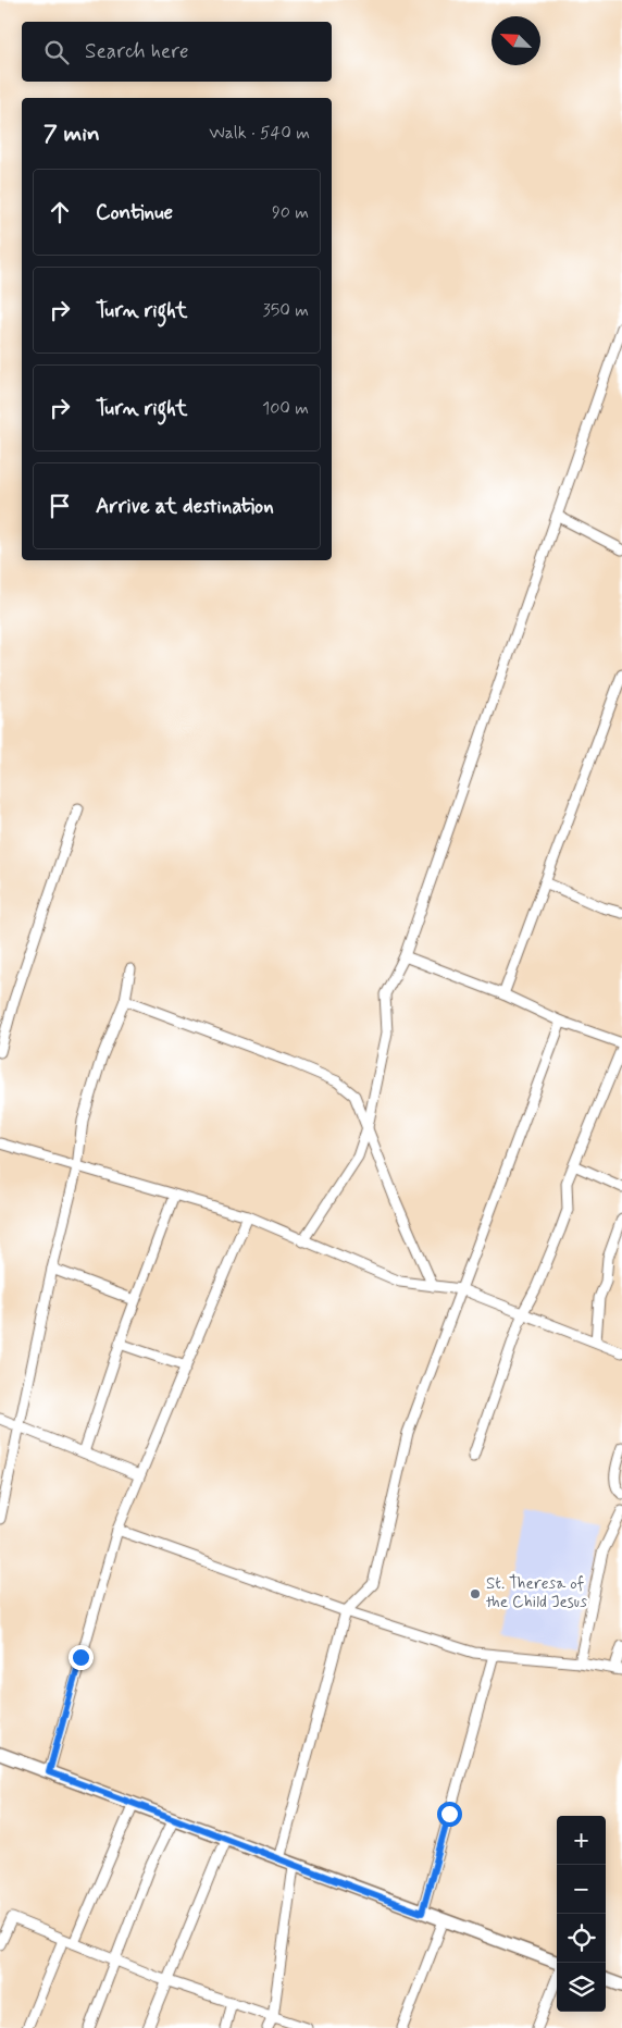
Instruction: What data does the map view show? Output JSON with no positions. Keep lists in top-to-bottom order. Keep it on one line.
{"places":["St. Theresa of the Child Jesus"],"north":"top left","page":{"search":"Search here","heading":["7 min","Walk · 540 m"],"list":[["Continue","90 m"],["Turn right","350 m"],["Turn right","100 m"],"Arrive at destination"],"map_buttons":["+","−"]}}
